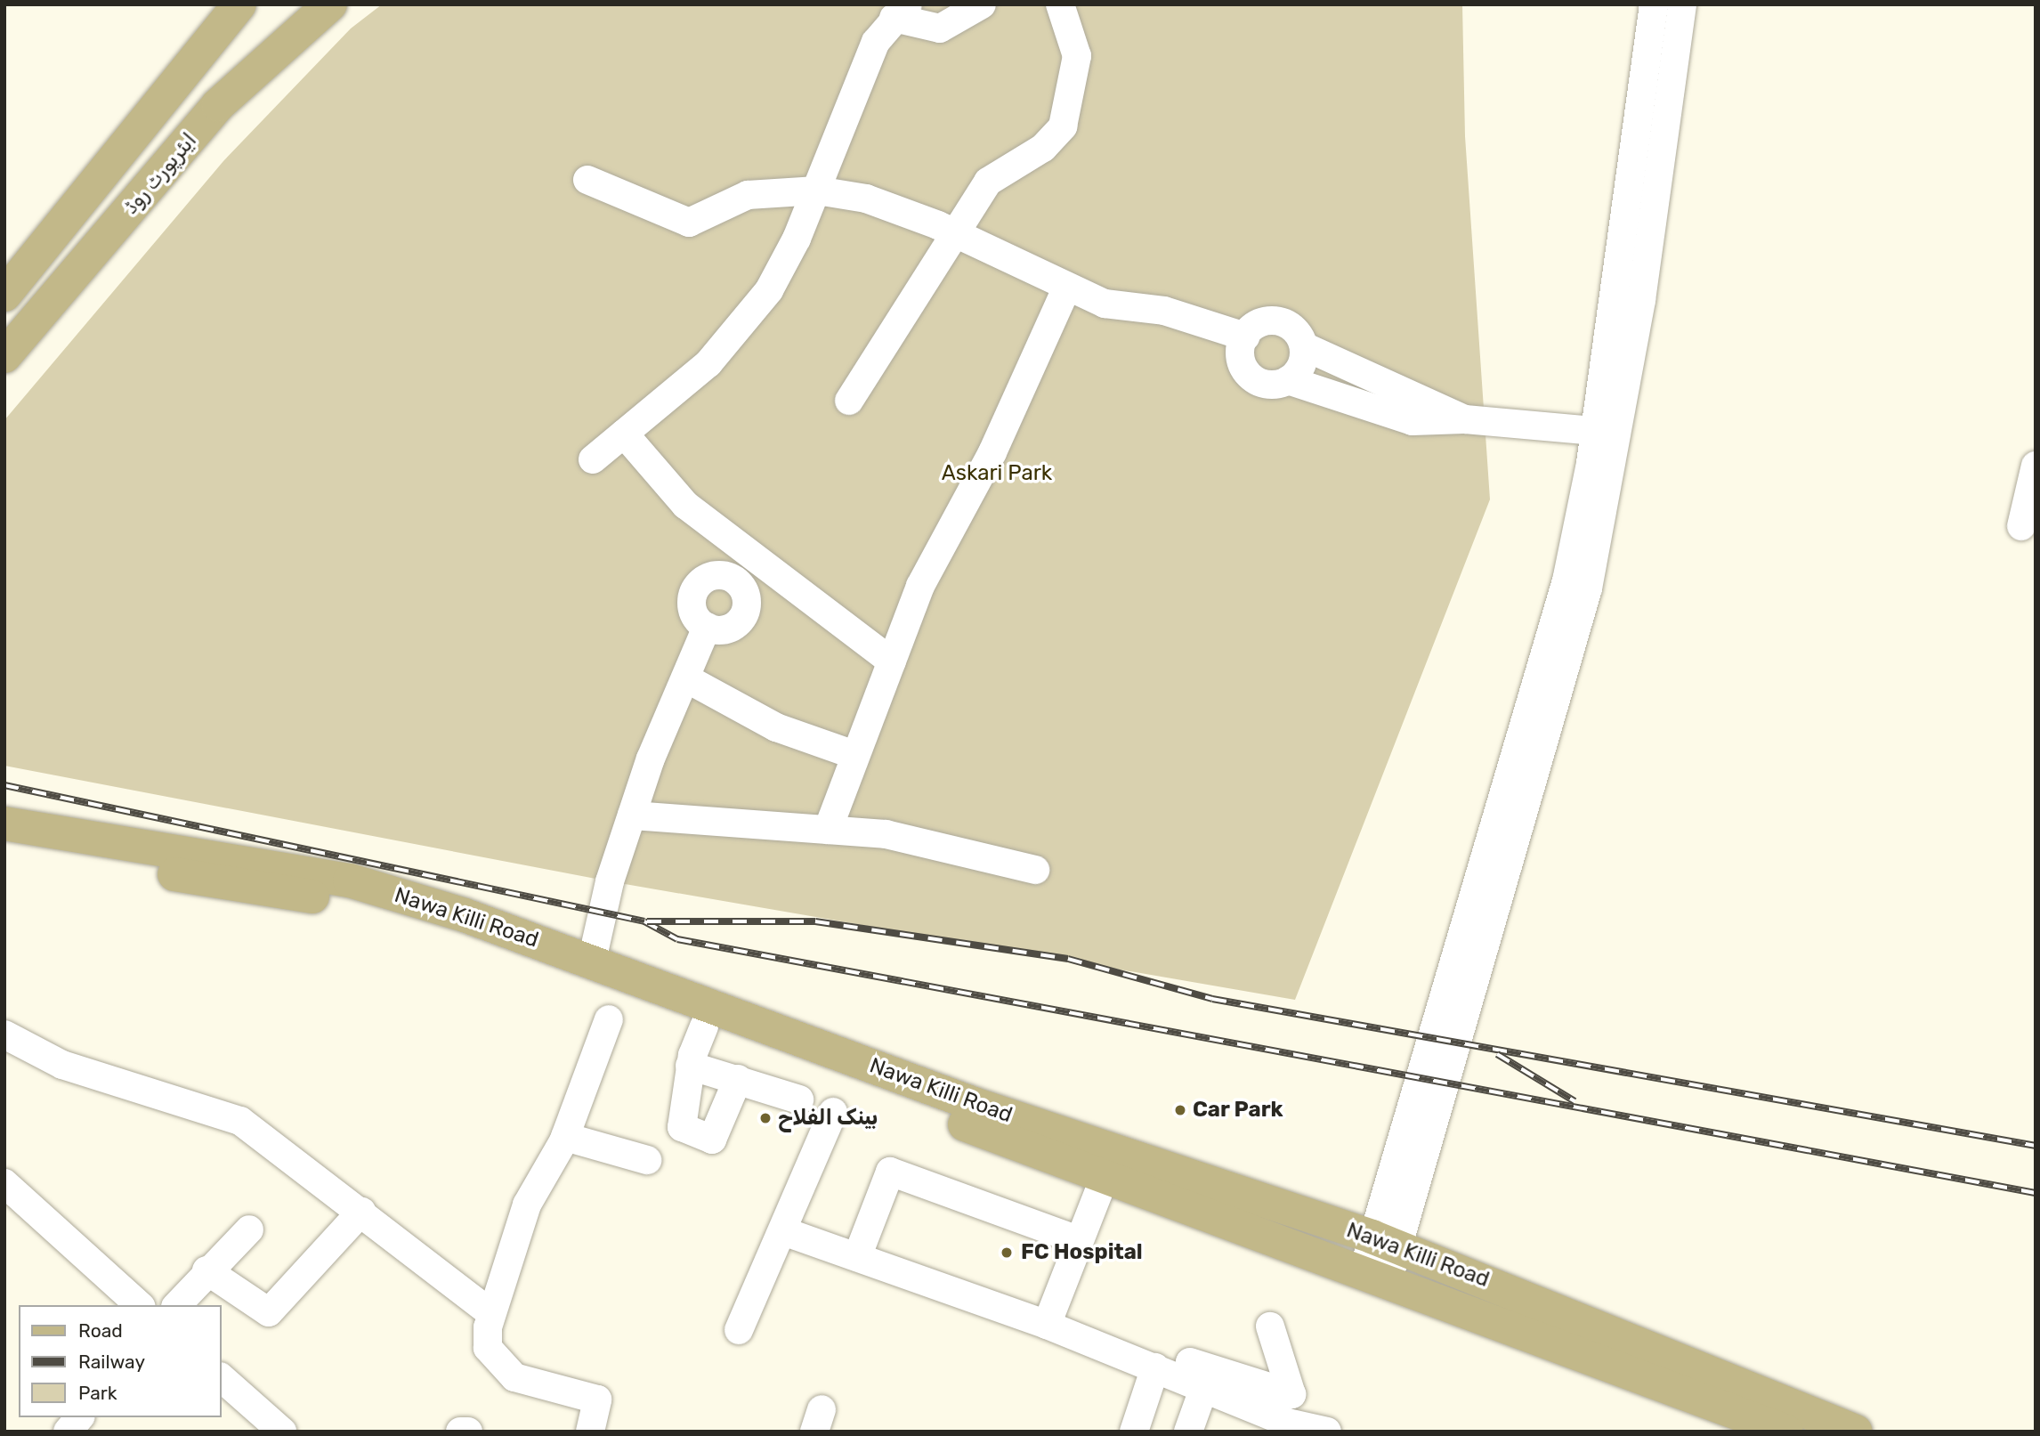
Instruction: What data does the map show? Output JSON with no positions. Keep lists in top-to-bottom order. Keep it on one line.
{"streets":{"main road":["ایئرپورٹ روڈ","Nawa Killi Road"]},"parks":["Askari Park"],"places":["Car Park","بینک الفلاح","FC Hospital"],"legend":["Road","Railway","Park"]}
